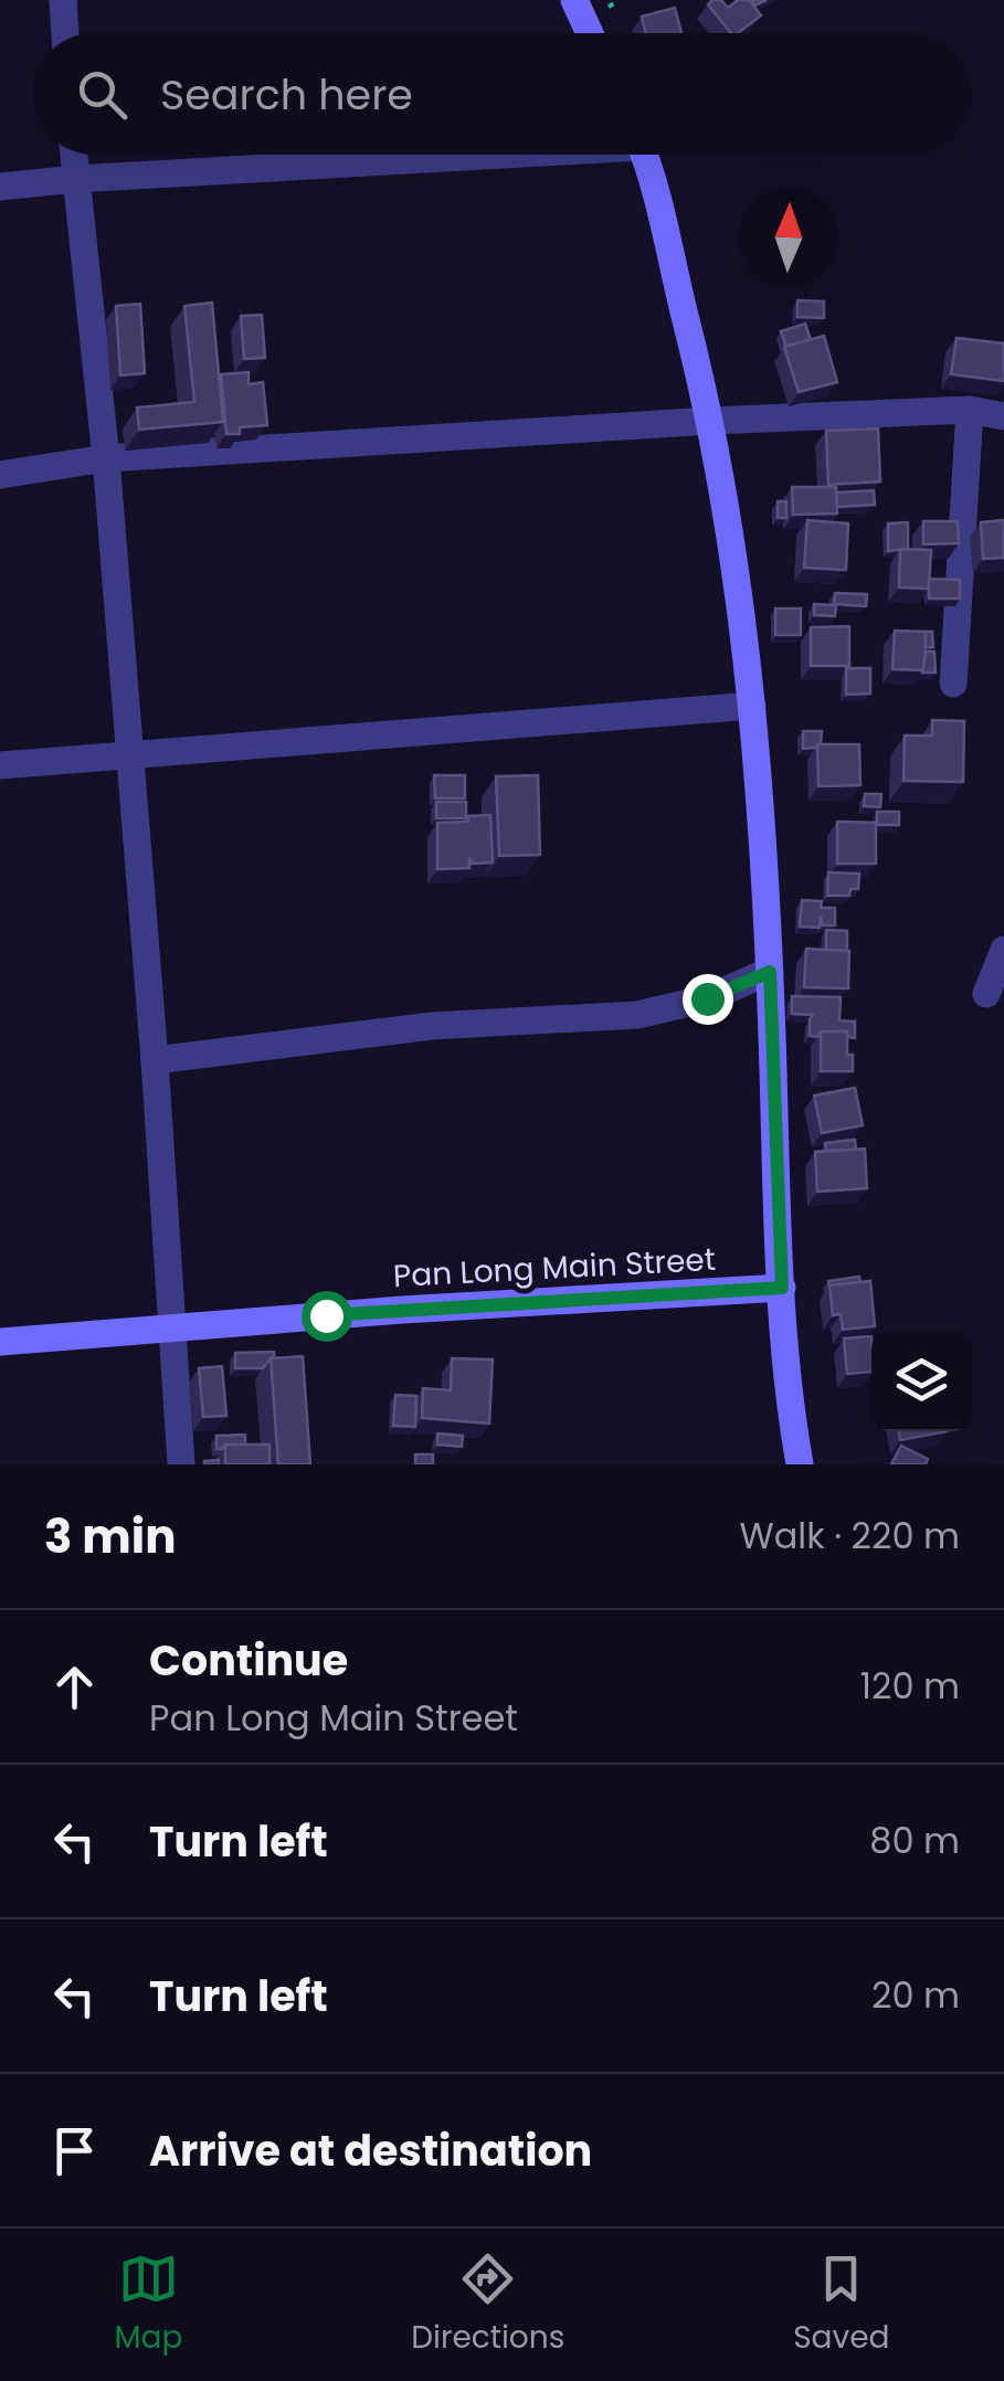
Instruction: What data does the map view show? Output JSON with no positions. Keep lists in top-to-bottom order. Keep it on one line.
{"streets":{"street":["Pan Long Main Street"]},"north":"top","page":{"search":"Search here","heading":["3 min","Walk · 220 m"],"list":[["Continue","Pan Long Main Street","120 m"],["Turn left","80 m"],["Turn left","20 m"],"Arrive at destination"],"nav":["Map","Directions","Saved"]}}
